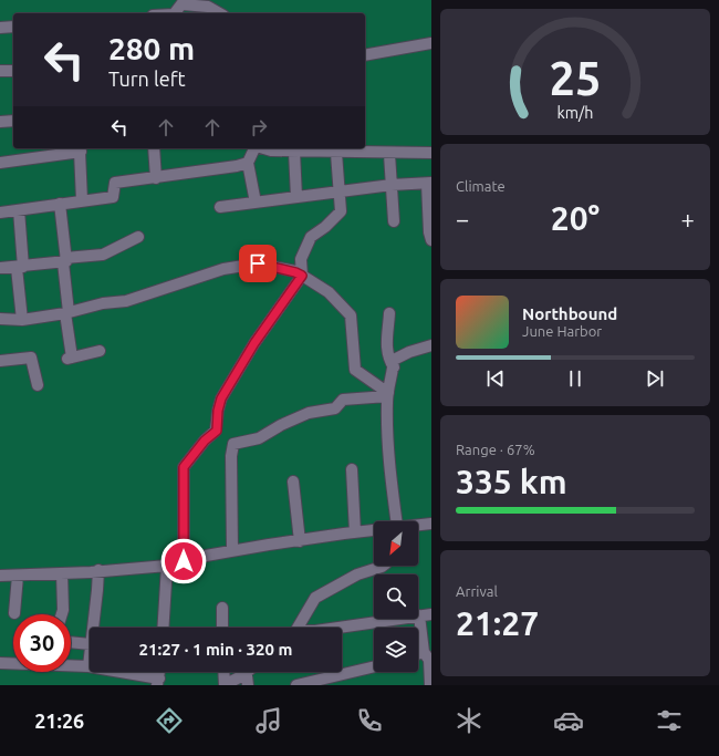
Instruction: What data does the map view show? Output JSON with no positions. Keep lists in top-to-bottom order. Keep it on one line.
{"north":"bottom left","page":{"turn":["280 m","Turn left"],"tile":["Climate",["Range · 67%","335 km"],["Arrival","21:27"]],"heat":["−","20°","+"],"song":["Northbound","June Harbor"],"limit":"30","trip":"21:27 · 1 min · 320 m","tabs":"21:26","gauge":["25","km/h"]}}
